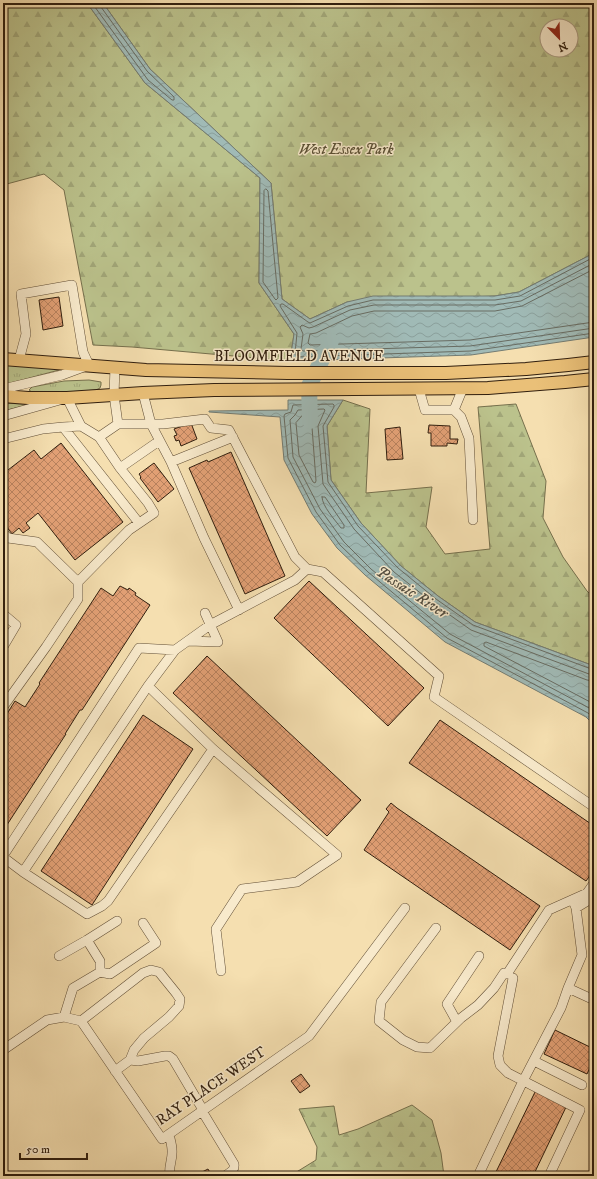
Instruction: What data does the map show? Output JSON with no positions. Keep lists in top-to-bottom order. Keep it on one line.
{"streets":{"main road":["BLOOMFIELD AVENUE"],"street":["RAY PLACE WEST"]},"water":["Passaic River"],"parks":["West Essex Park"],"scale_bar":"50 m","north":"bottom right"}
